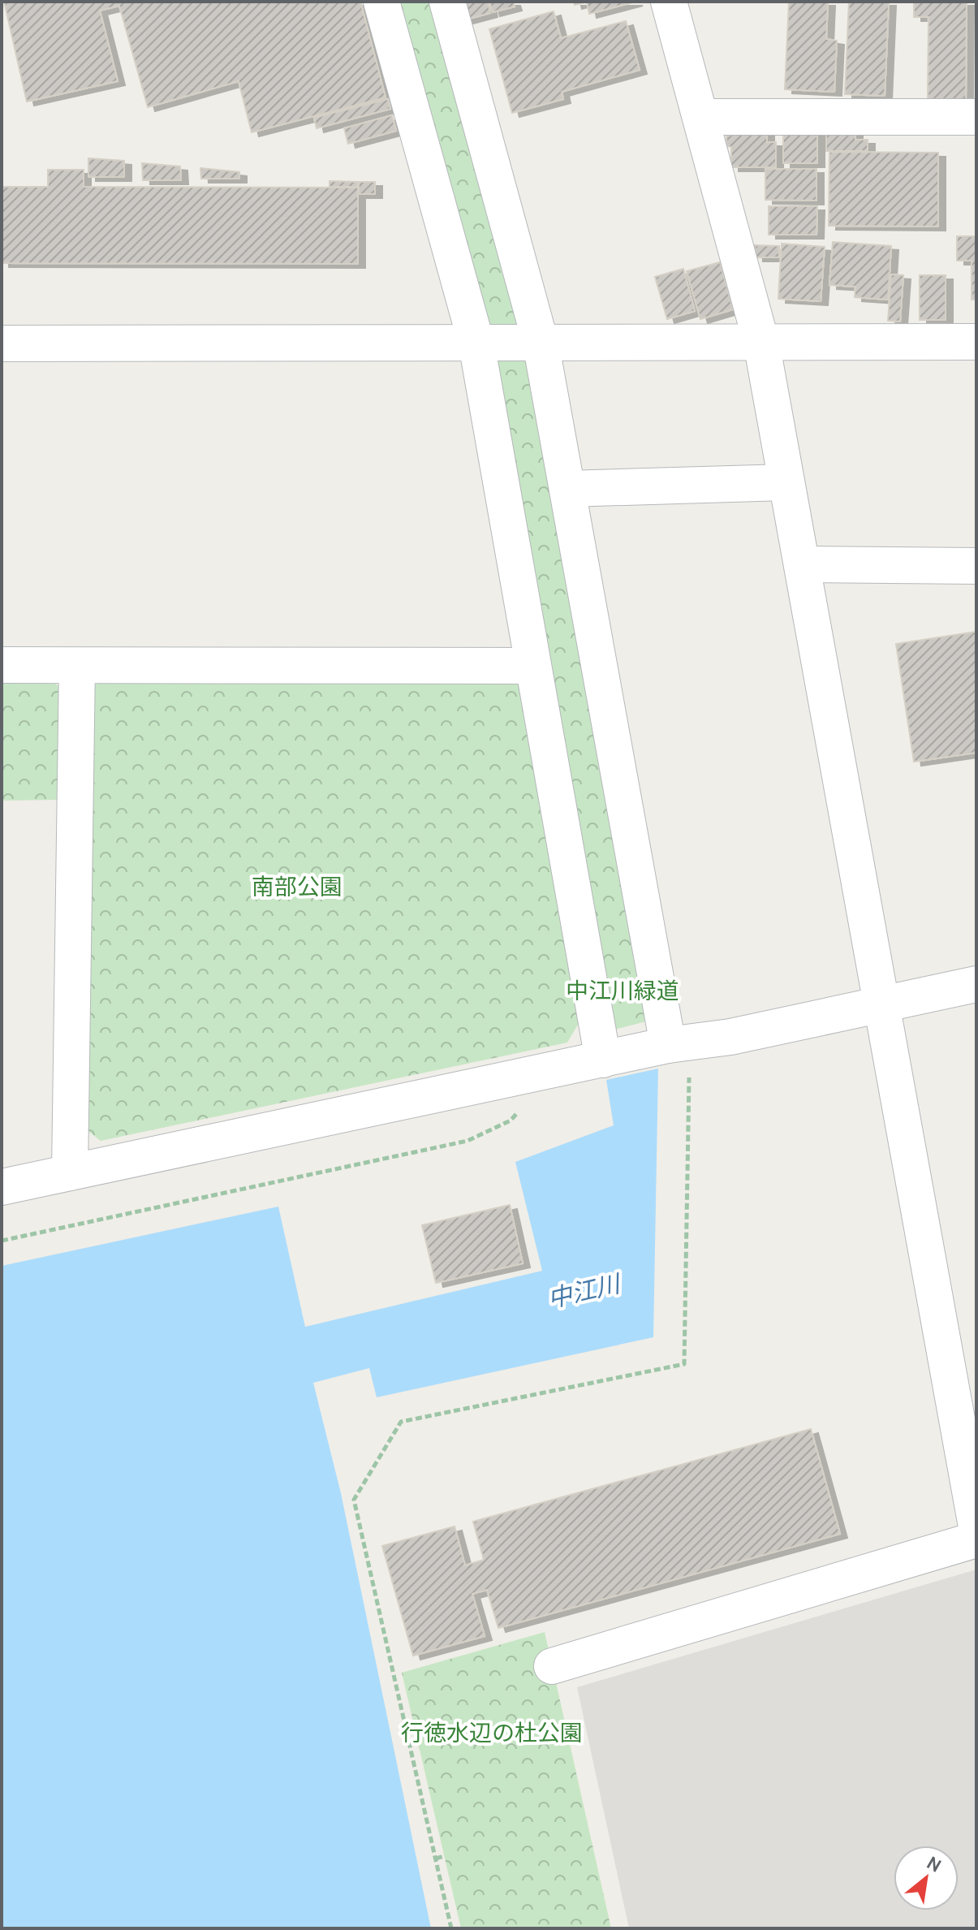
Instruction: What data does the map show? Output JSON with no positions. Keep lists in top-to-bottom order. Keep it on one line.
{"water":["中江川"],"parks":["南部公園","中江川緑道","行徳水辺の杜公園"],"north":"top right"}
